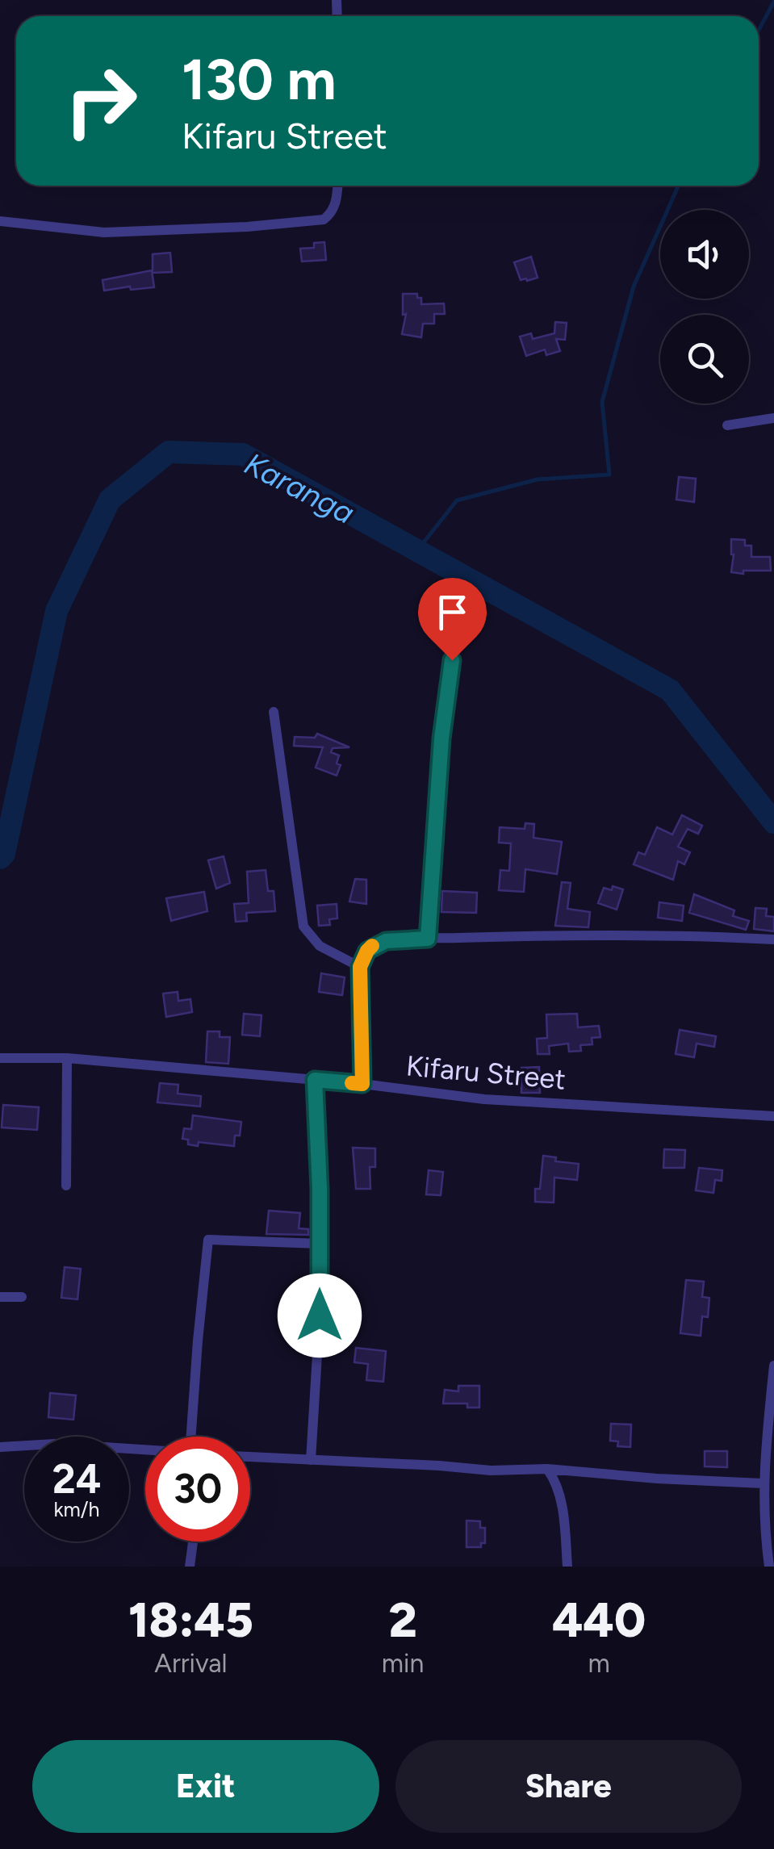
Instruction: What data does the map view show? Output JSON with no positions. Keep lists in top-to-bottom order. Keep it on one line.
{"streets":{"street":["Kifaru Street"]},"water":["Karanga"],"page":{"turn":["130 m","Kifaru Street"],"speed":"24 km/h","limit":"30","eta":["18:45","Arrival","2","min","440","m"],"buttons":["Exit","Share"]}}
